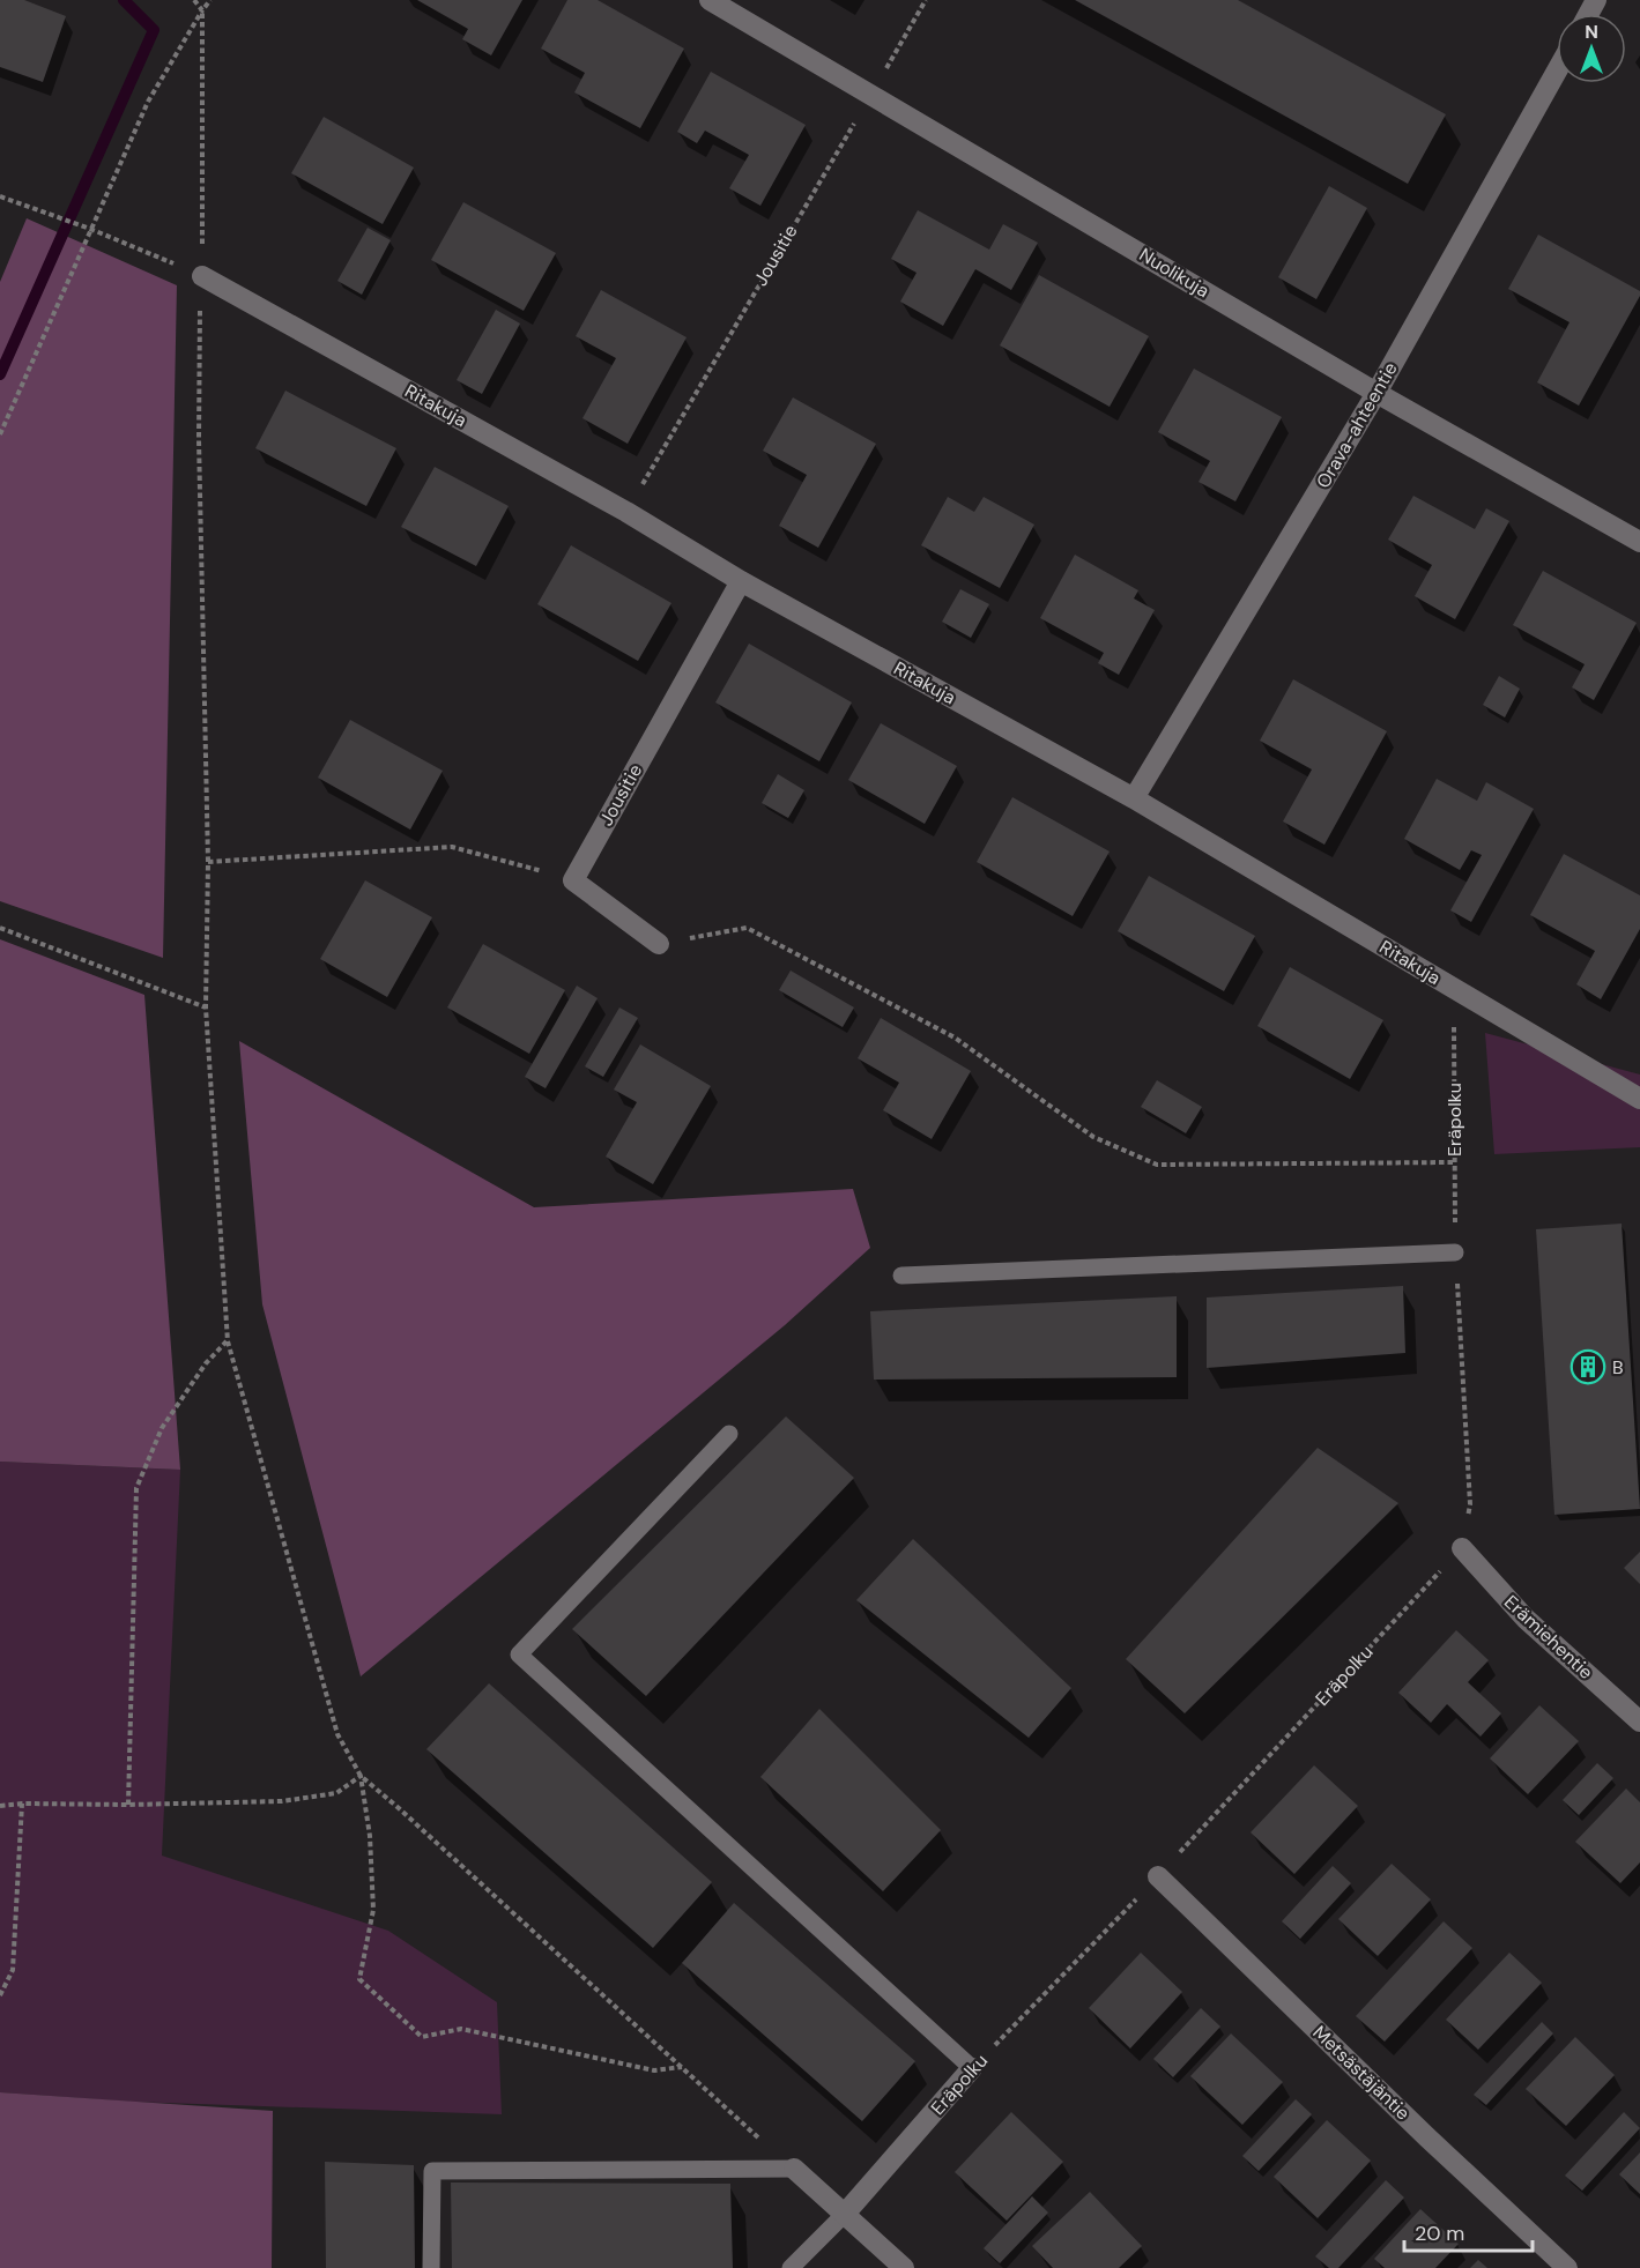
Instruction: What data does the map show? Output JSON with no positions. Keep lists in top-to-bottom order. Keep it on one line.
{"streets":{"street":["Jousitie","Nuolikuja","Ritakuja","Orava-ahteentie","Eräpolku","Erämiehentie","Metsästäjäntie"]},"crossings":[["Jousitie","Nuolikuja"],["Jousitie","Ritakuja"],["Nuolikuja","Orava-ahteentie"],["Ritakuja","Orava-ahteentie"],["Ritakuja","Eräpolku"],["Eräpolku","Erämiehentie"],["Eräpolku","Metsästäjäntie"]],"places":{"building":["B"]},"scale_bar":"20 m","north":"top"}
